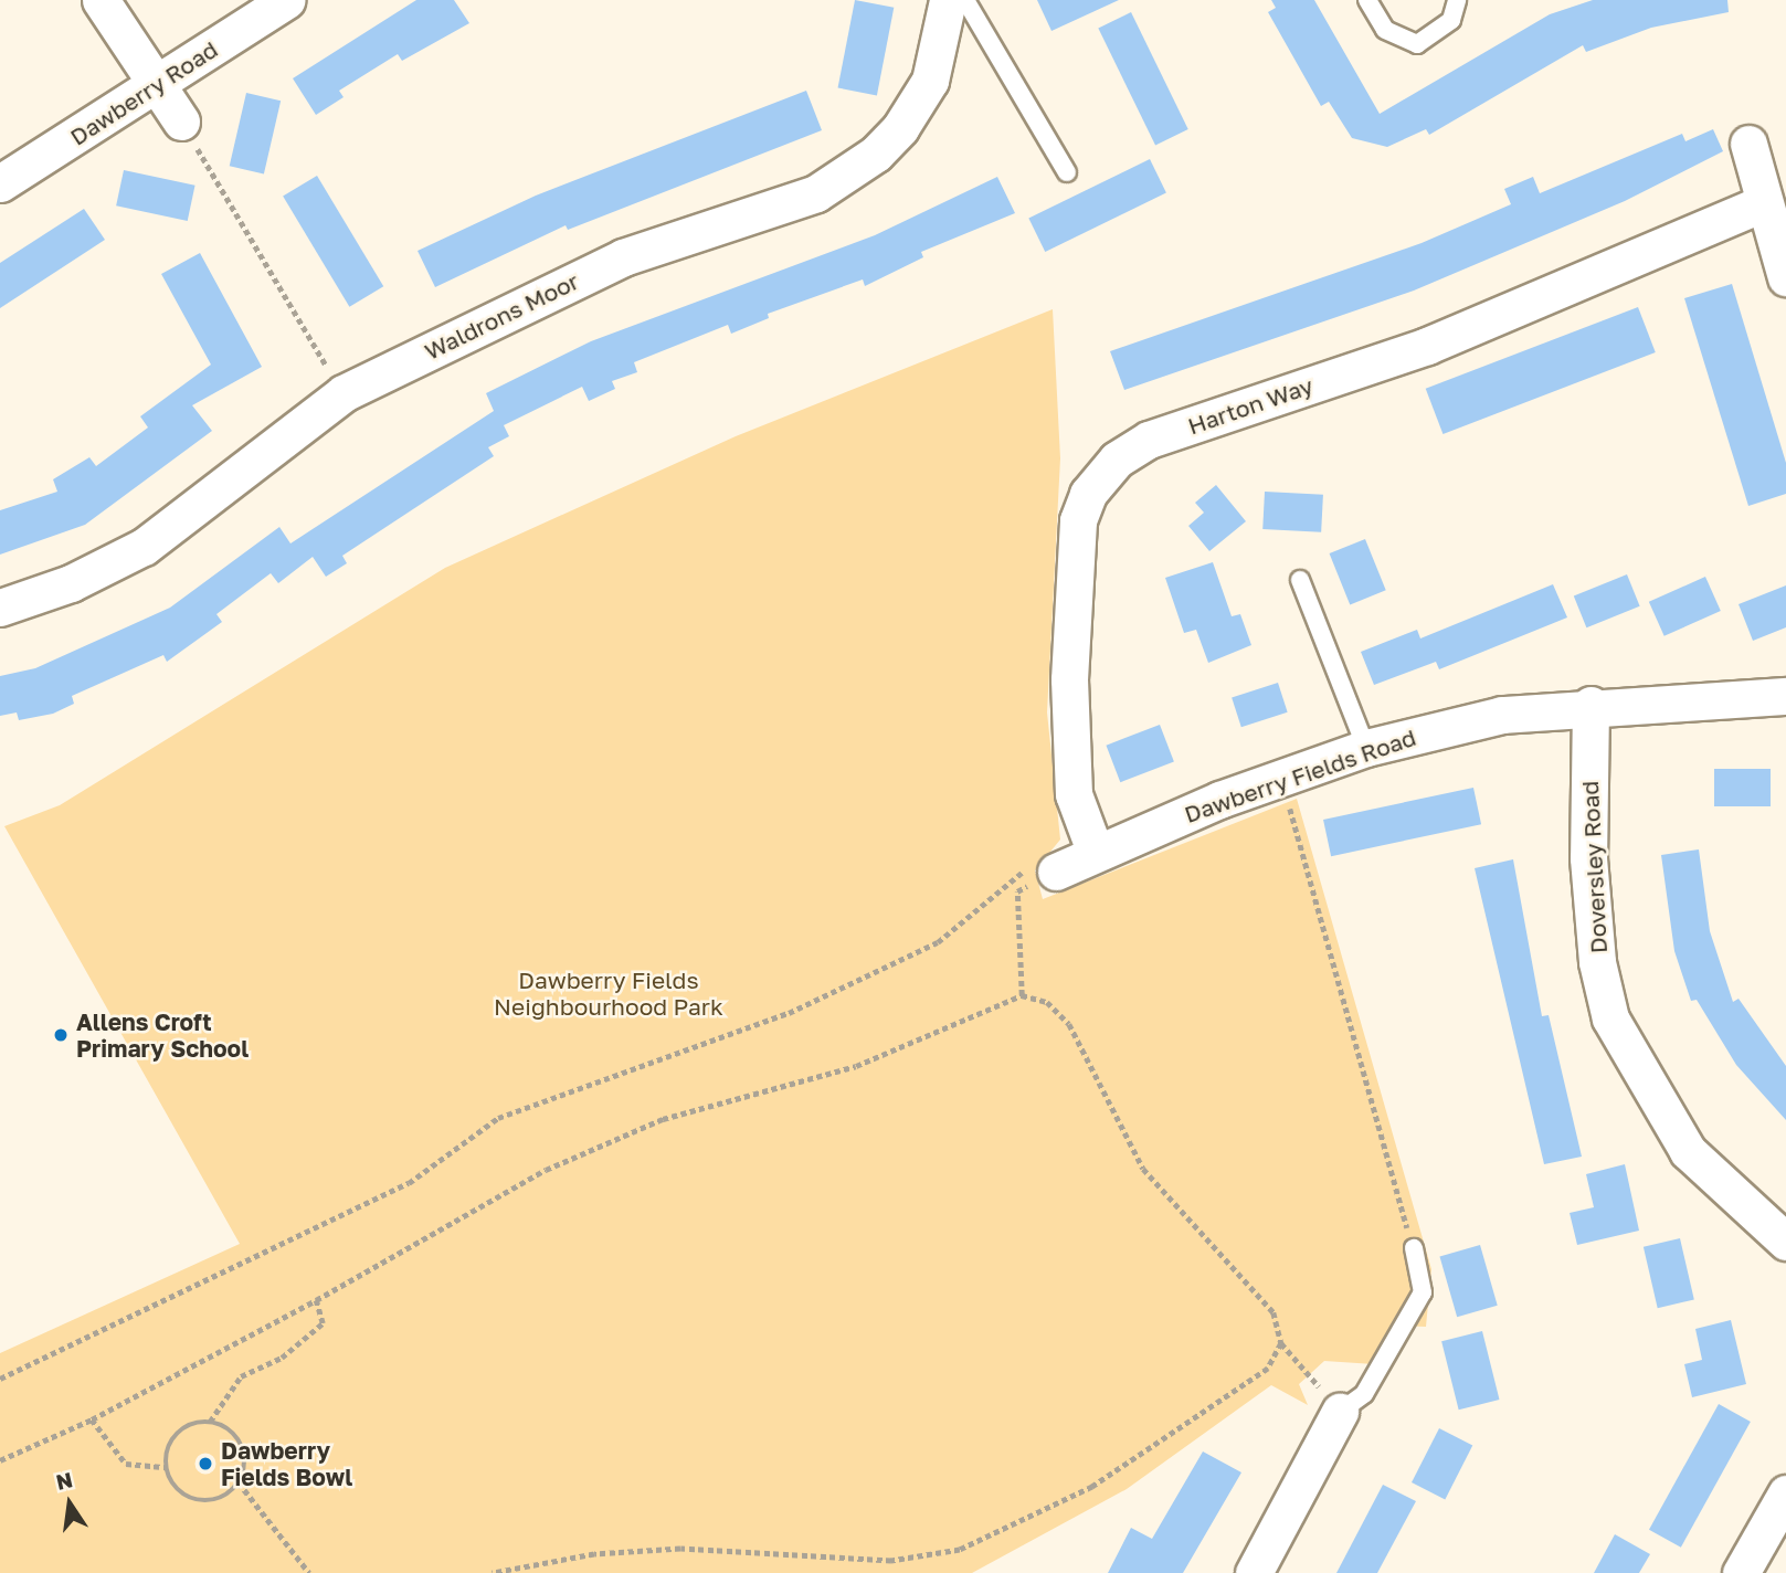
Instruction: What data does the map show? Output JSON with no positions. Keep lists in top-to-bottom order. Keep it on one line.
{"streets":{"street":["Dawberry Road","Waldrons Moor","Harton Way","Dawberry Fields Road","Doversley Road"]},"crossings":[["Harton Way","Dawberry Fields Road"],["Dawberry Fields Road","Doversley Road"]],"parks":["Dawberry Fields Neighbourhood Park"],"places":["Allens Croft Primary School","Dawberry Fields Bowl"],"north":"top"}
